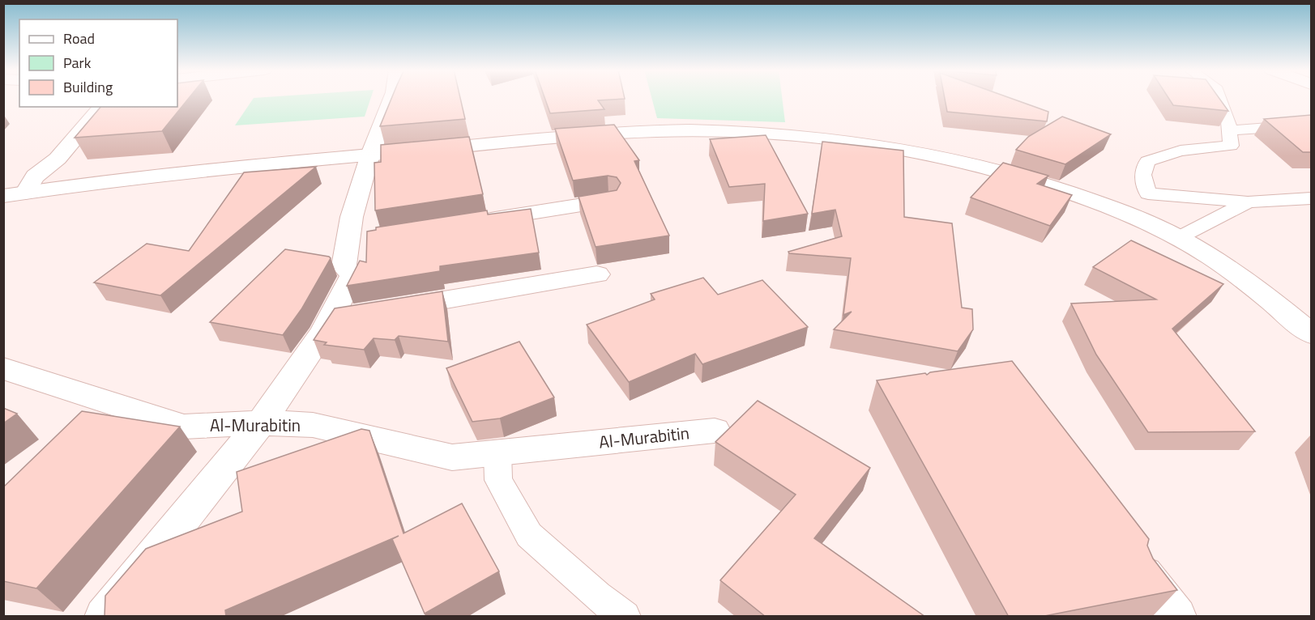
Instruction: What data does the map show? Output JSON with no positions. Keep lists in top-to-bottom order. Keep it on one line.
{"streets":{"street":["Al-Murabitin"]},"legend":["Road","Park","Building"]}
